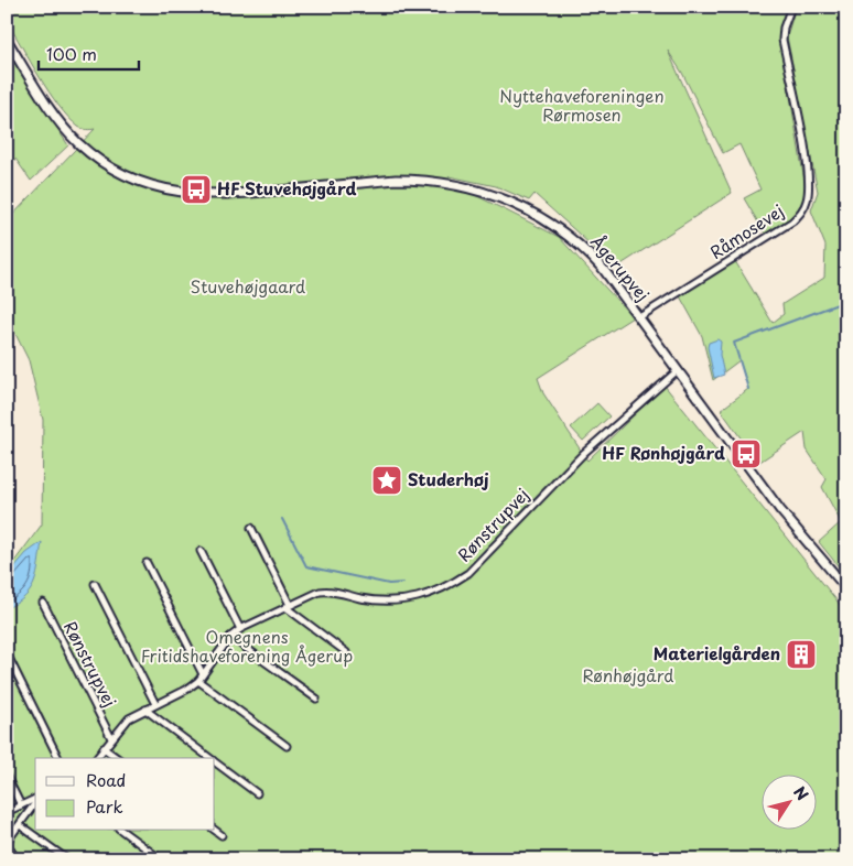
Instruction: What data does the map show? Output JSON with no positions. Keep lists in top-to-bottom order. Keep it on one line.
{"streets":{"street":["Råmosevej","Ågerupvej","Rønstrupvej"]},"crossings":[["Råmosevej","Ågerupvej"],["Ågerupvej","Rønstrupvej"]],"parks":["Nyttehaveforeningen Rørmosen","Stuvehøjgaard","Omegnens Fritidshaveforening Ågerup","Rønhøjgård"],"places":{"bus stop":["HF Stuvehøjgård","HF Rønhøjgård"],"place":["Studerhøj"],"building":["Materielgården"]},"legend":["Road","Park"],"scale_bar":"100 m","north":"top right"}
